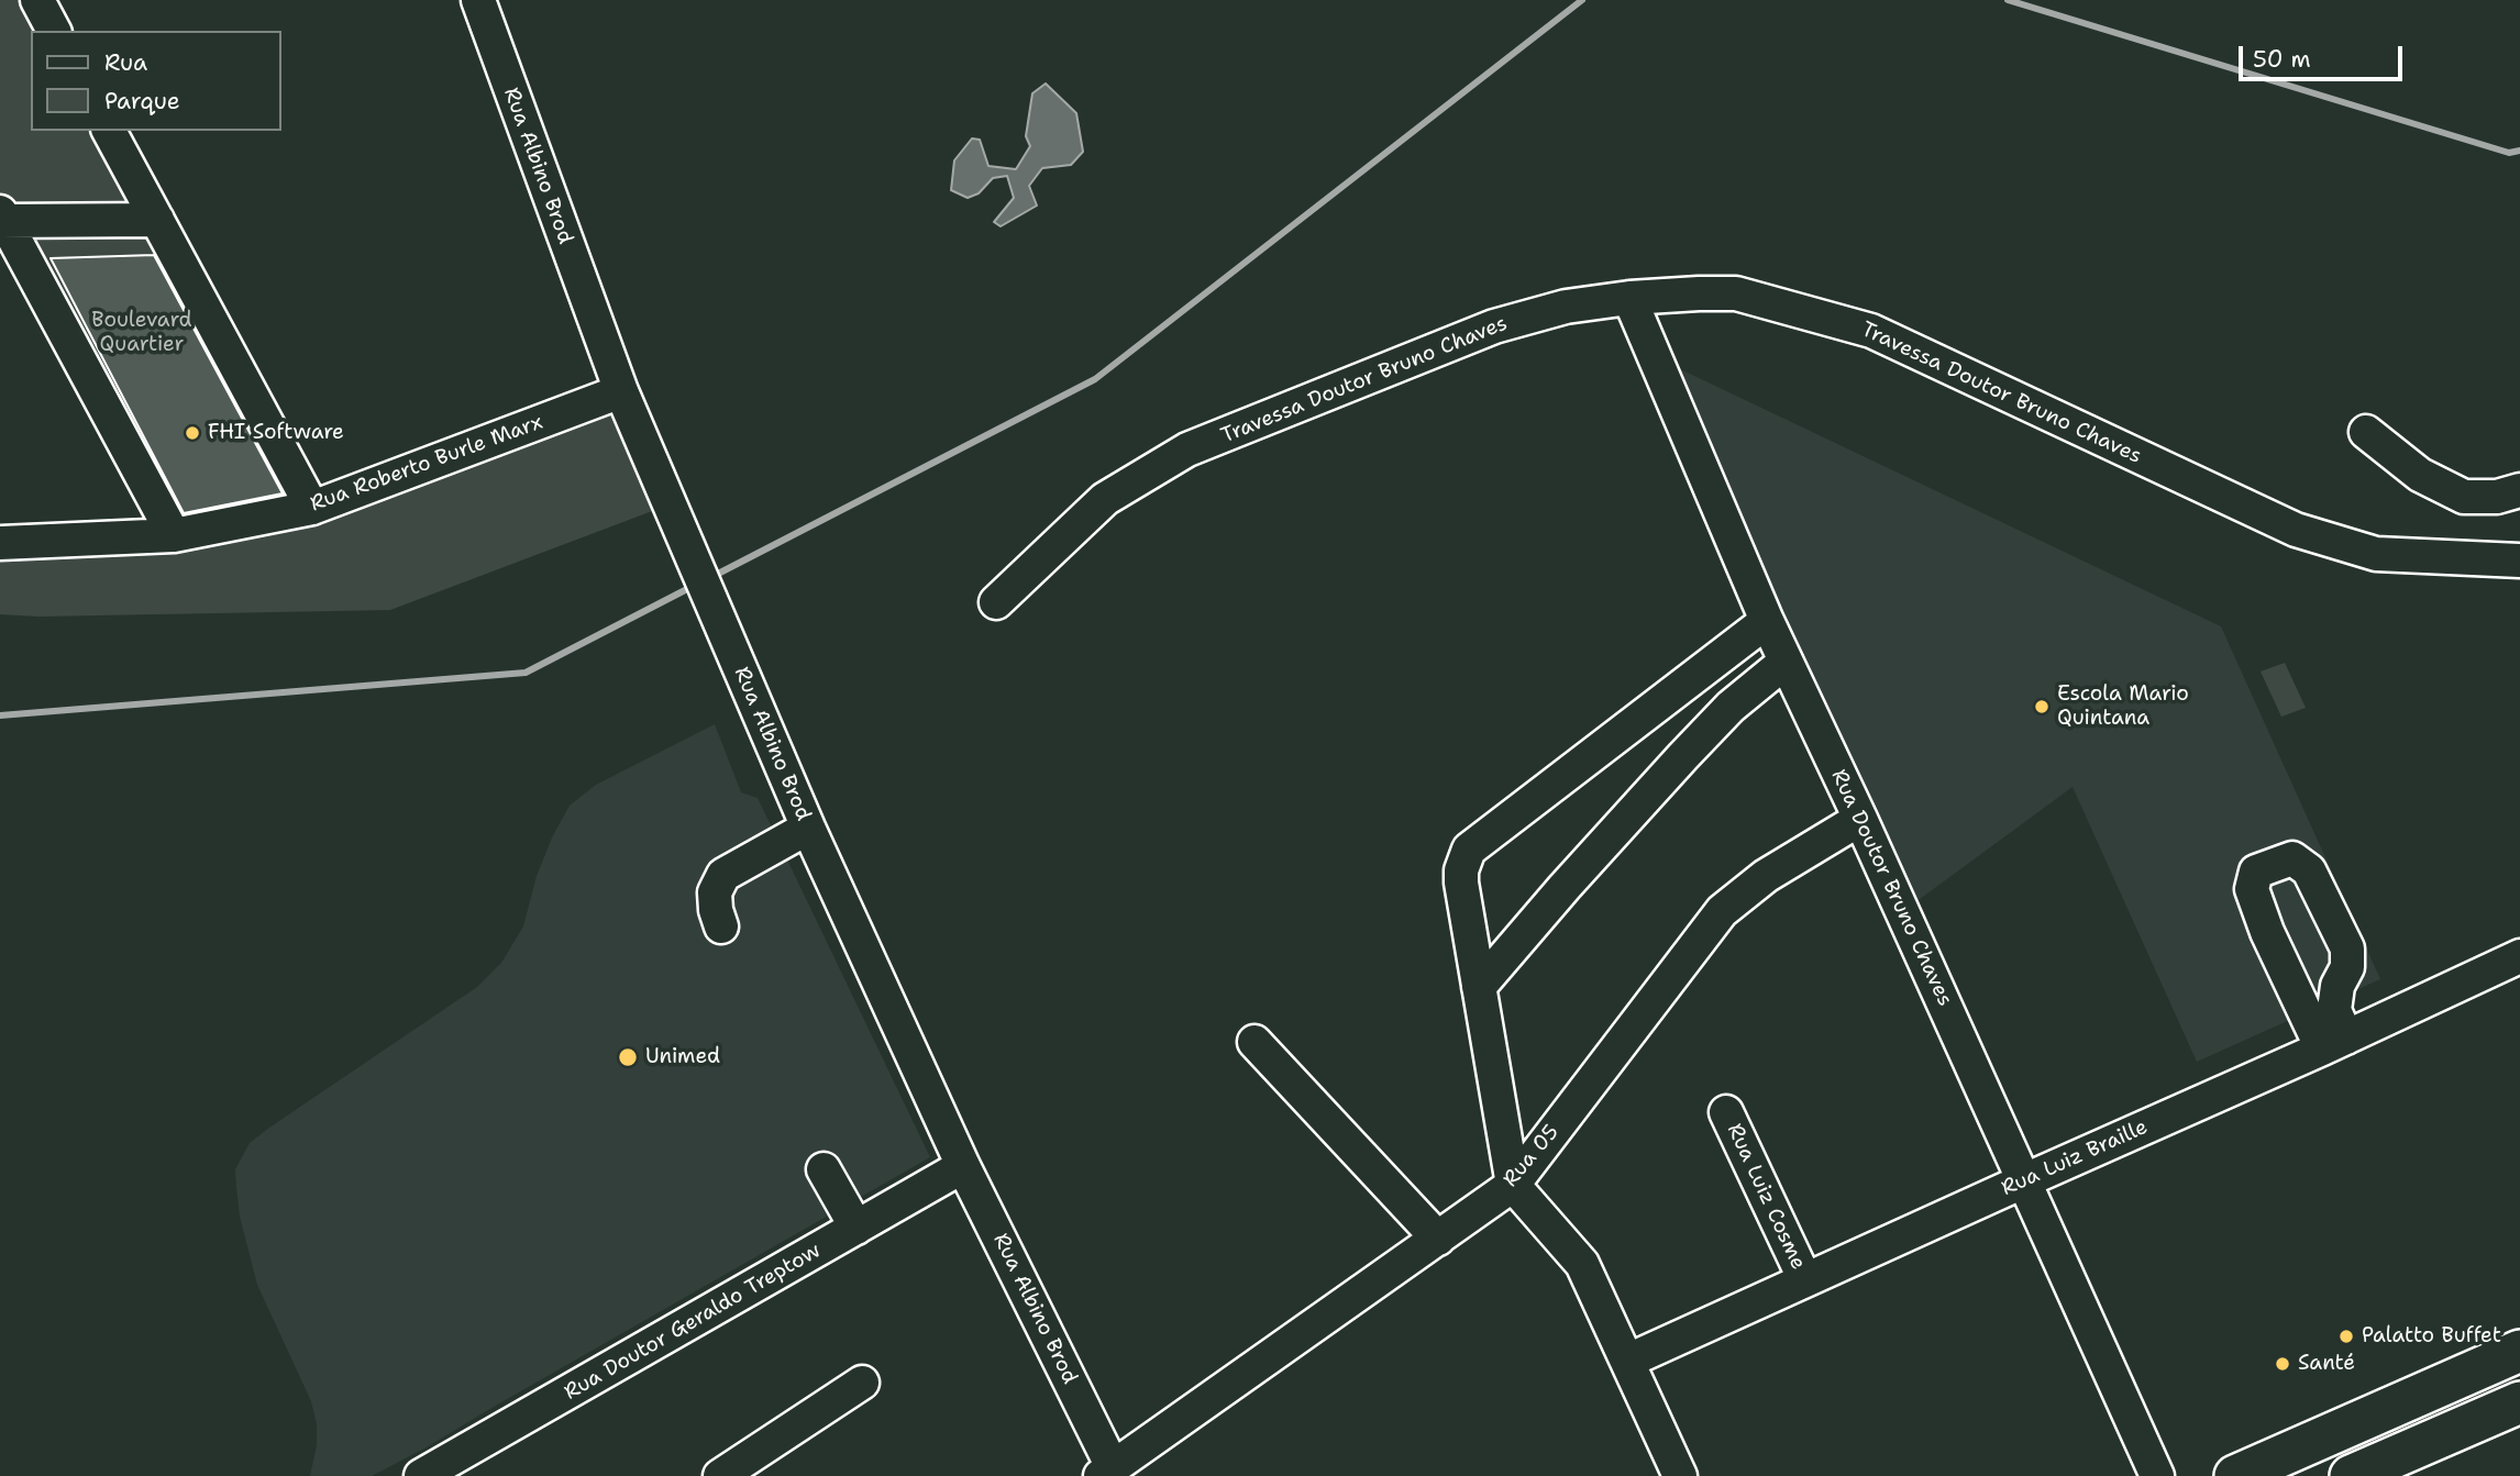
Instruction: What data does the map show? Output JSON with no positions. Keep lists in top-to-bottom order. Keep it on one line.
{"streets":{"street":["Rua Albino Brod","Travessa Doutor Bruno Chaves","Rua Roberto Burle Marx","Rua Doutor Bruno Chaves","Rua 05","Rua Luiz Braille","Rua Luiz Cosme","Rua Doutor Geraldo Treptow"]},"crossings":[["Rua Albino Brod","Rua Roberto Burle Marx"],["Rua Albino Brod","Rua 05"],["Rua Albino Brod","Rua Doutor Geraldo Treptow"],["Travessa Doutor Bruno Chaves","Rua Doutor Bruno Chaves"],["Rua Doutor Bruno Chaves","Rua 05"],["Rua Doutor Bruno Chaves","Rua Luiz Braille"],["Rua Luiz Braille","Rua Luiz Cosme"]],"parks":["Boulevard Quartier"],"places":["FHI Software","Escola Mario Quintana","Unimed","Palatto Buffet","Santé"],"legend":["Rua","Parque"],"scale_bar":"50 m"}
